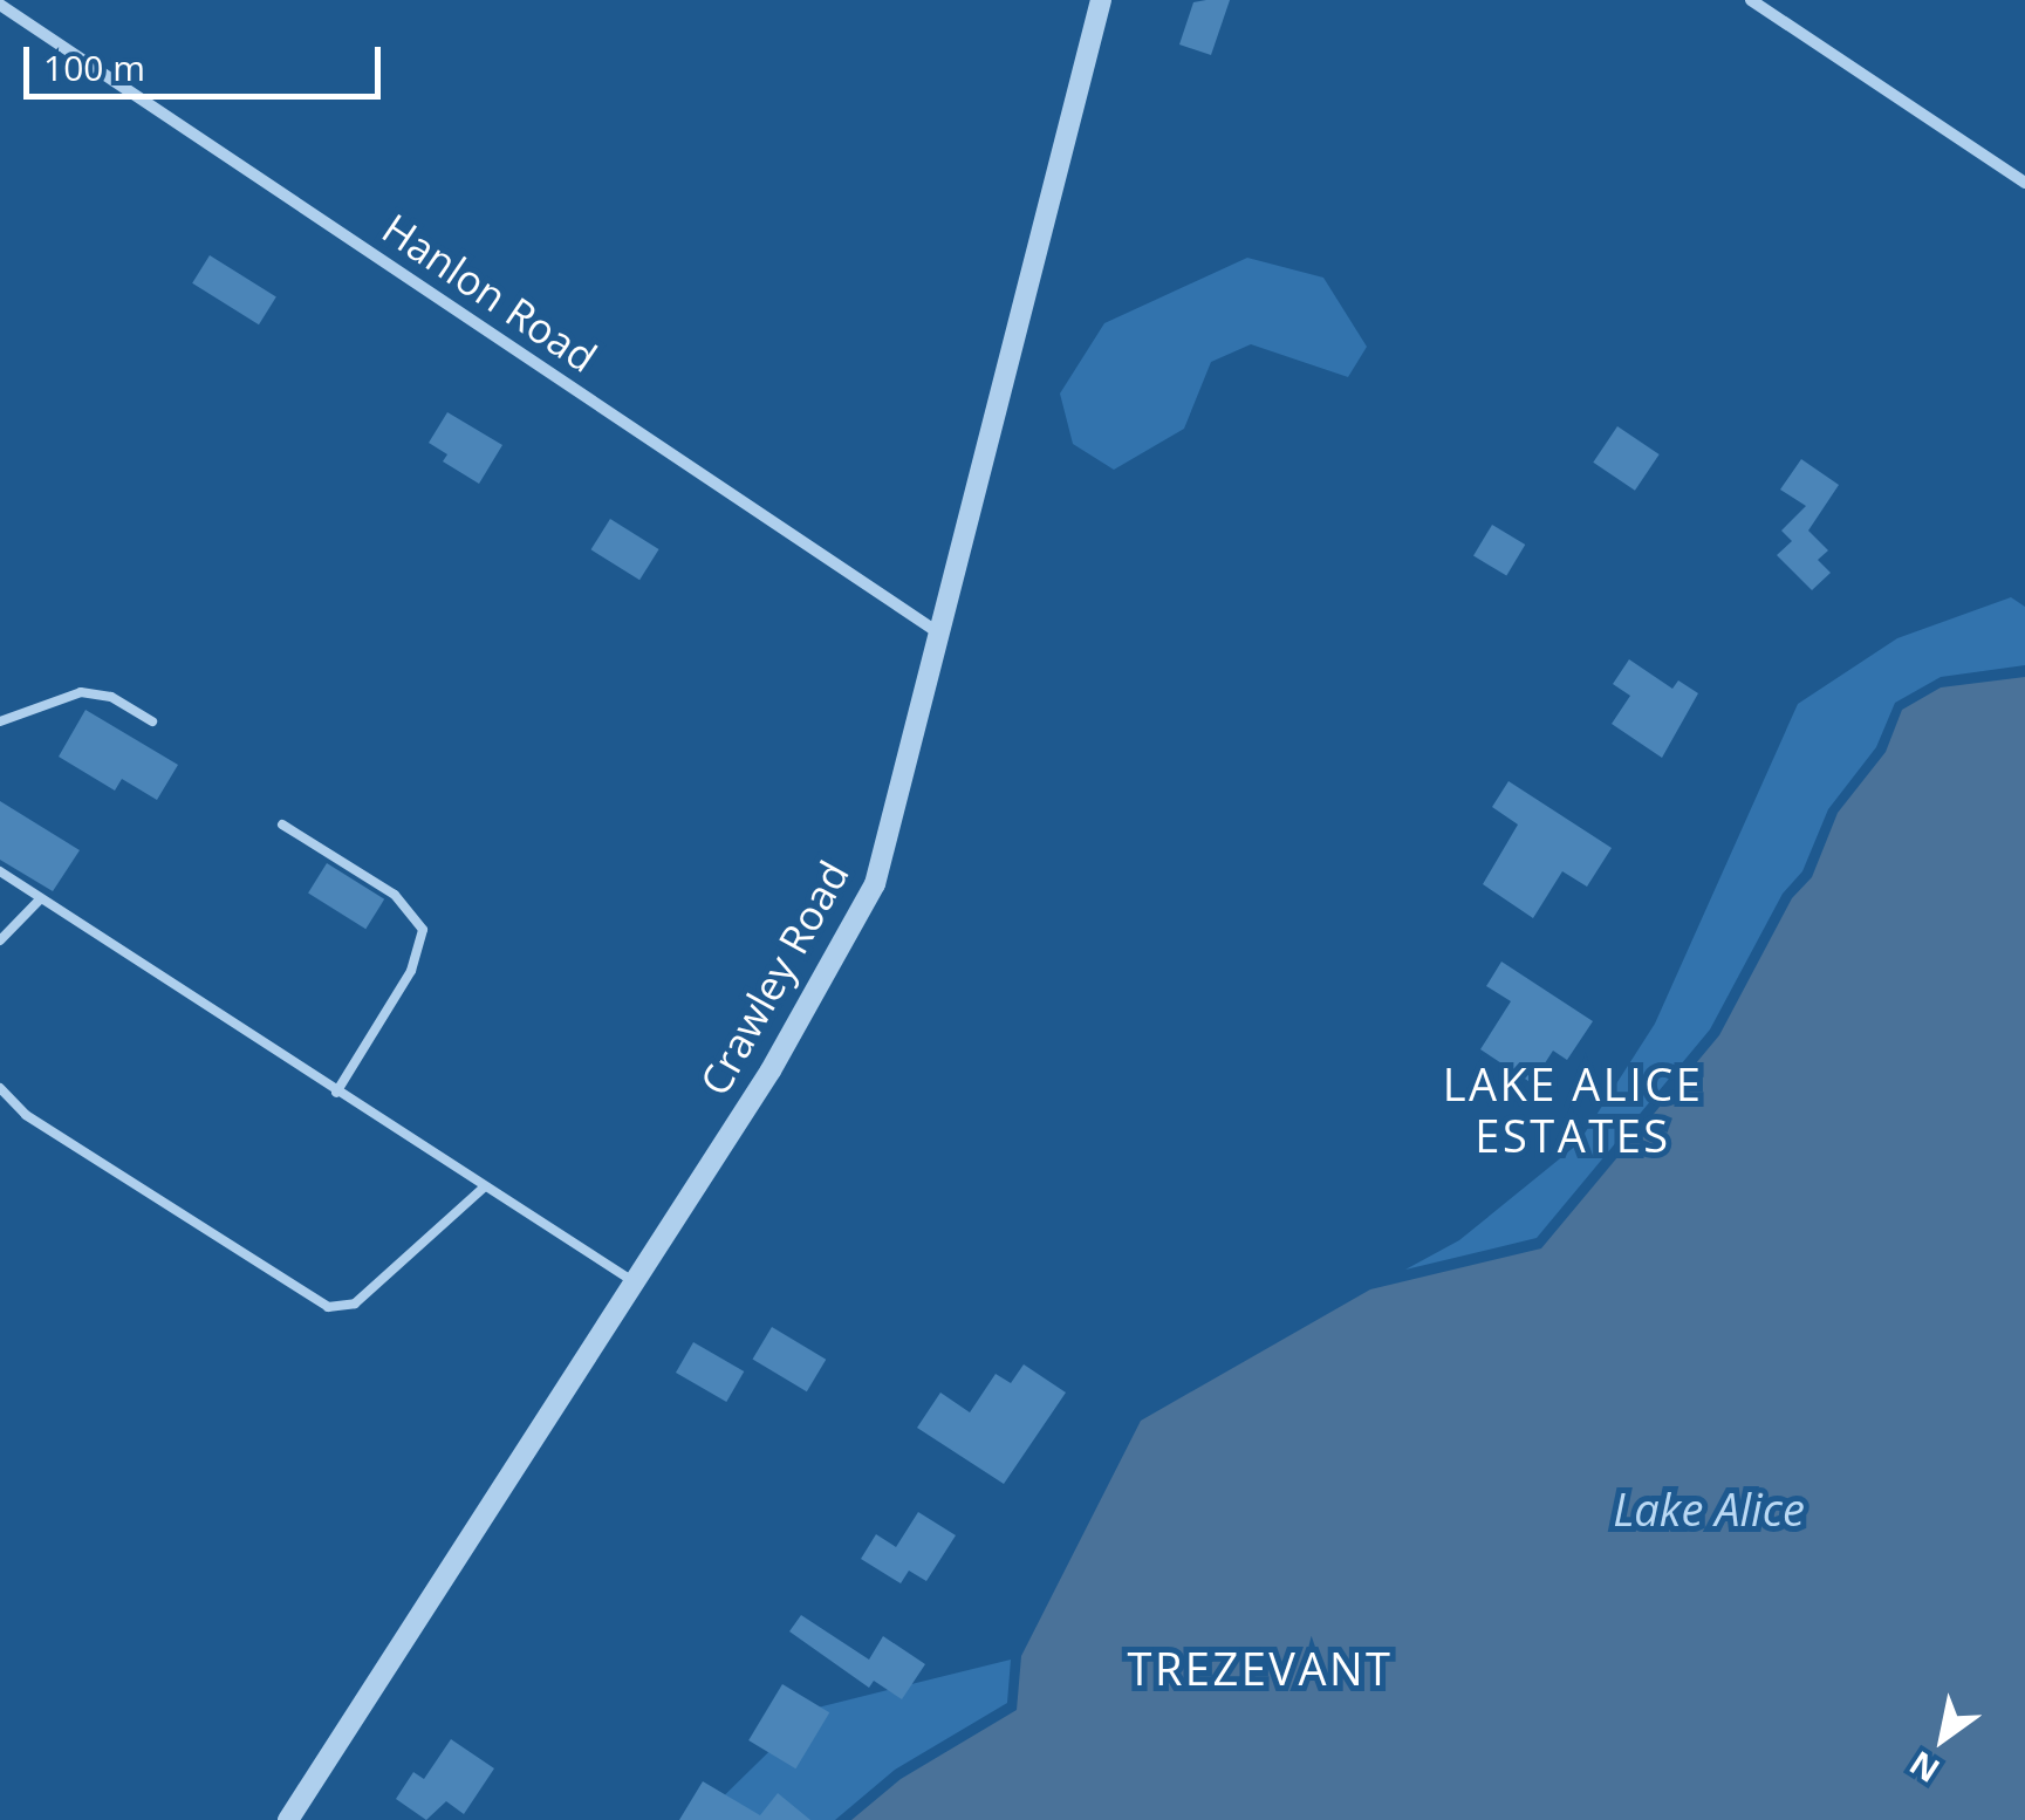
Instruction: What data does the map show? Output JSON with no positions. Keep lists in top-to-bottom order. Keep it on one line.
{"streets":{"street":["Hanlon Road","Crawley Road"]},"crossings":[["Hanlon Road","Crawley Road"]],"districts":["LAKE ALICE ESTATES","TREZEVANT"],"water":["Lake Alice"],"scale_bar":"100 m","north":"bottom left"}
